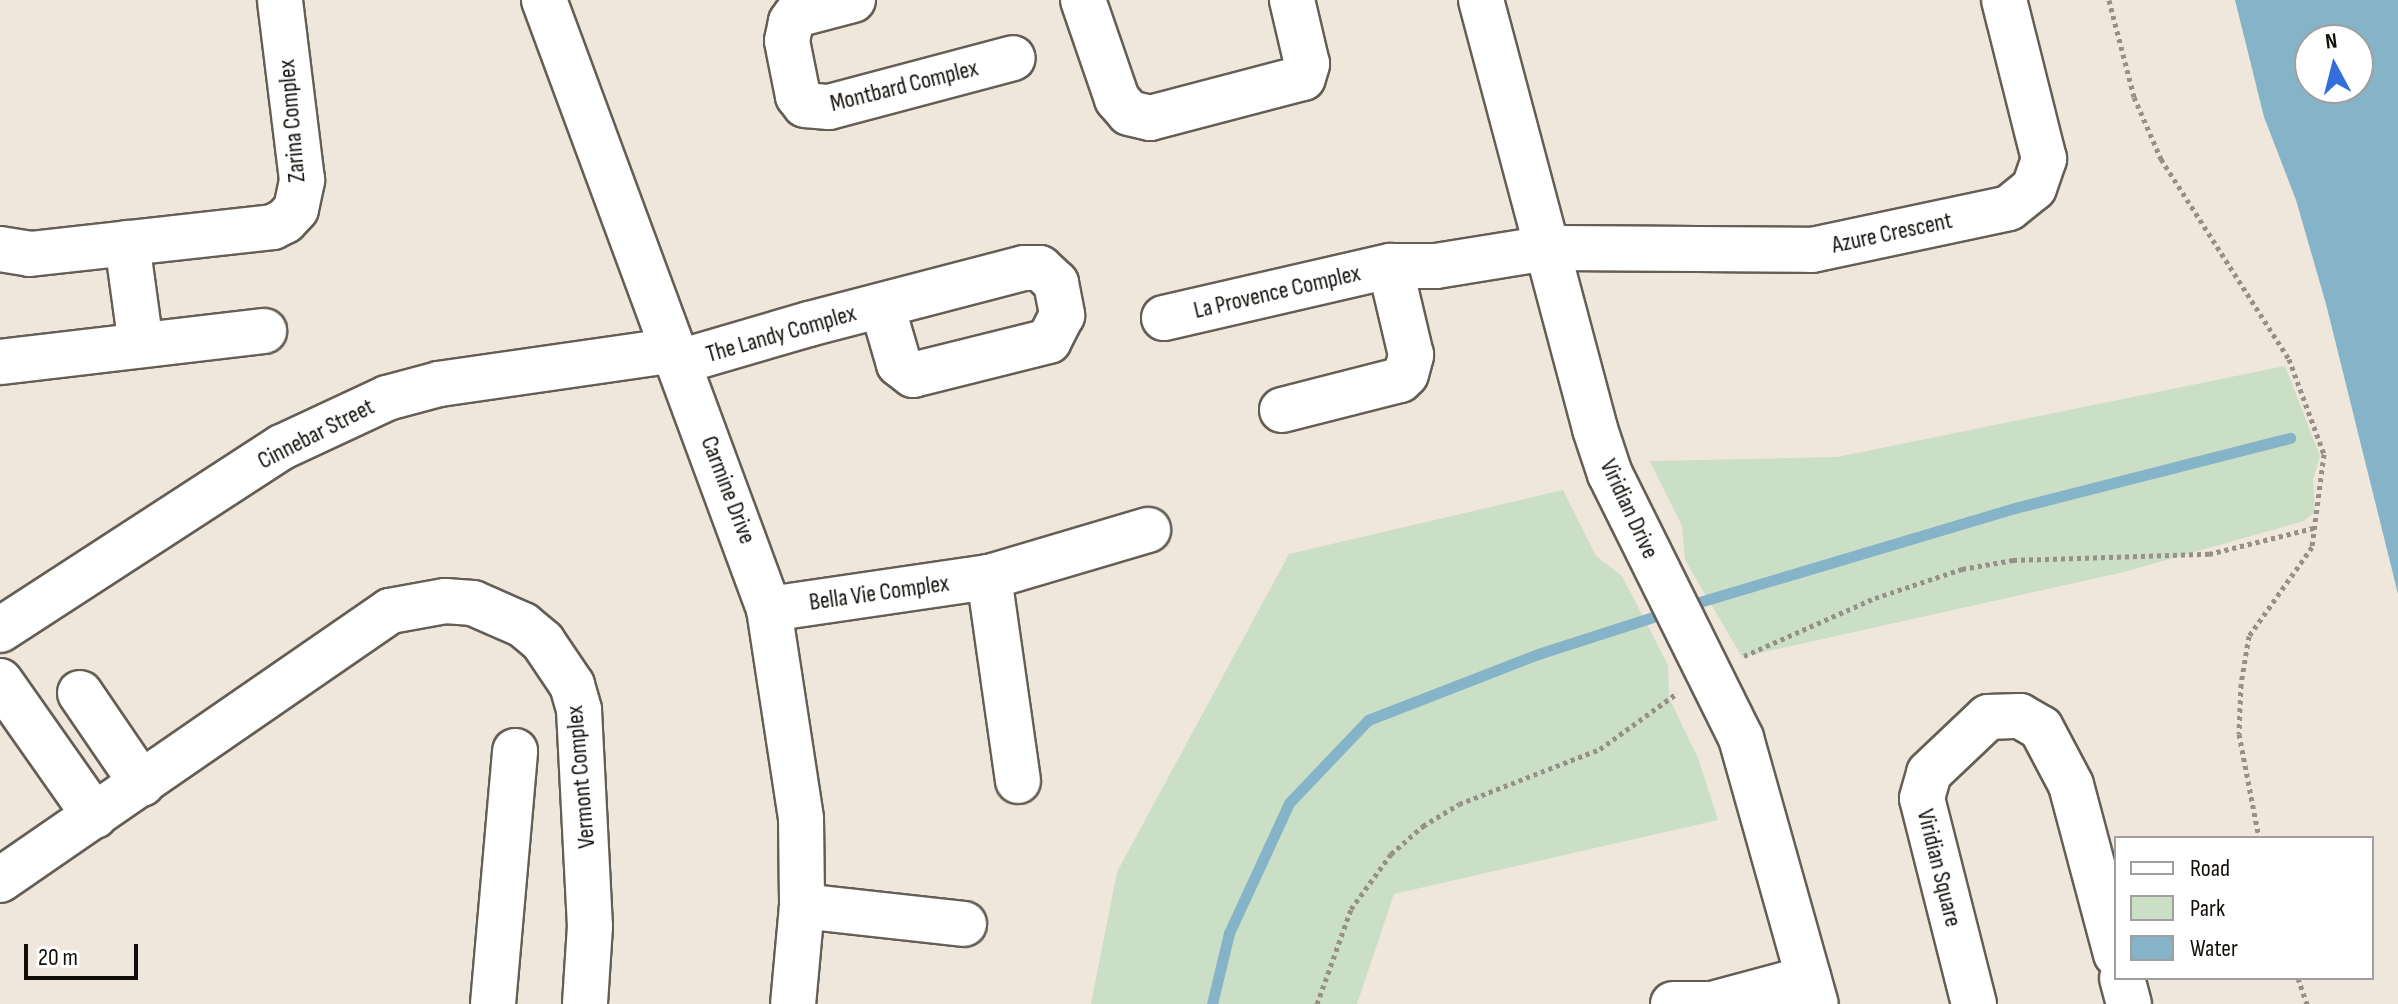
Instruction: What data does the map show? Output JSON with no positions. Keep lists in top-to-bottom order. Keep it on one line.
{"streets":{"street":["Montbard Complex","Zarina Complex","Azure Crescent","La Provence Complex","The Landy Complex","Cinnebar Street","Carmine Drive","Viridian Drive","Bella Vie Complex","Vermont Complex","Viridian Square"]},"crossings":[["Azure Crescent","La Provence Complex"],["Azure Crescent","Viridian Drive"],["La Provence Complex","Viridian Drive"],["The Landy Complex","Cinnebar Street"],["The Landy Complex","Carmine Drive"],["Cinnebar Street","Carmine Drive"],["Carmine Drive","Bella Vie Complex"]],"legend":["Road","Park","Water"],"scale_bar":"20 m","north":"top"}
